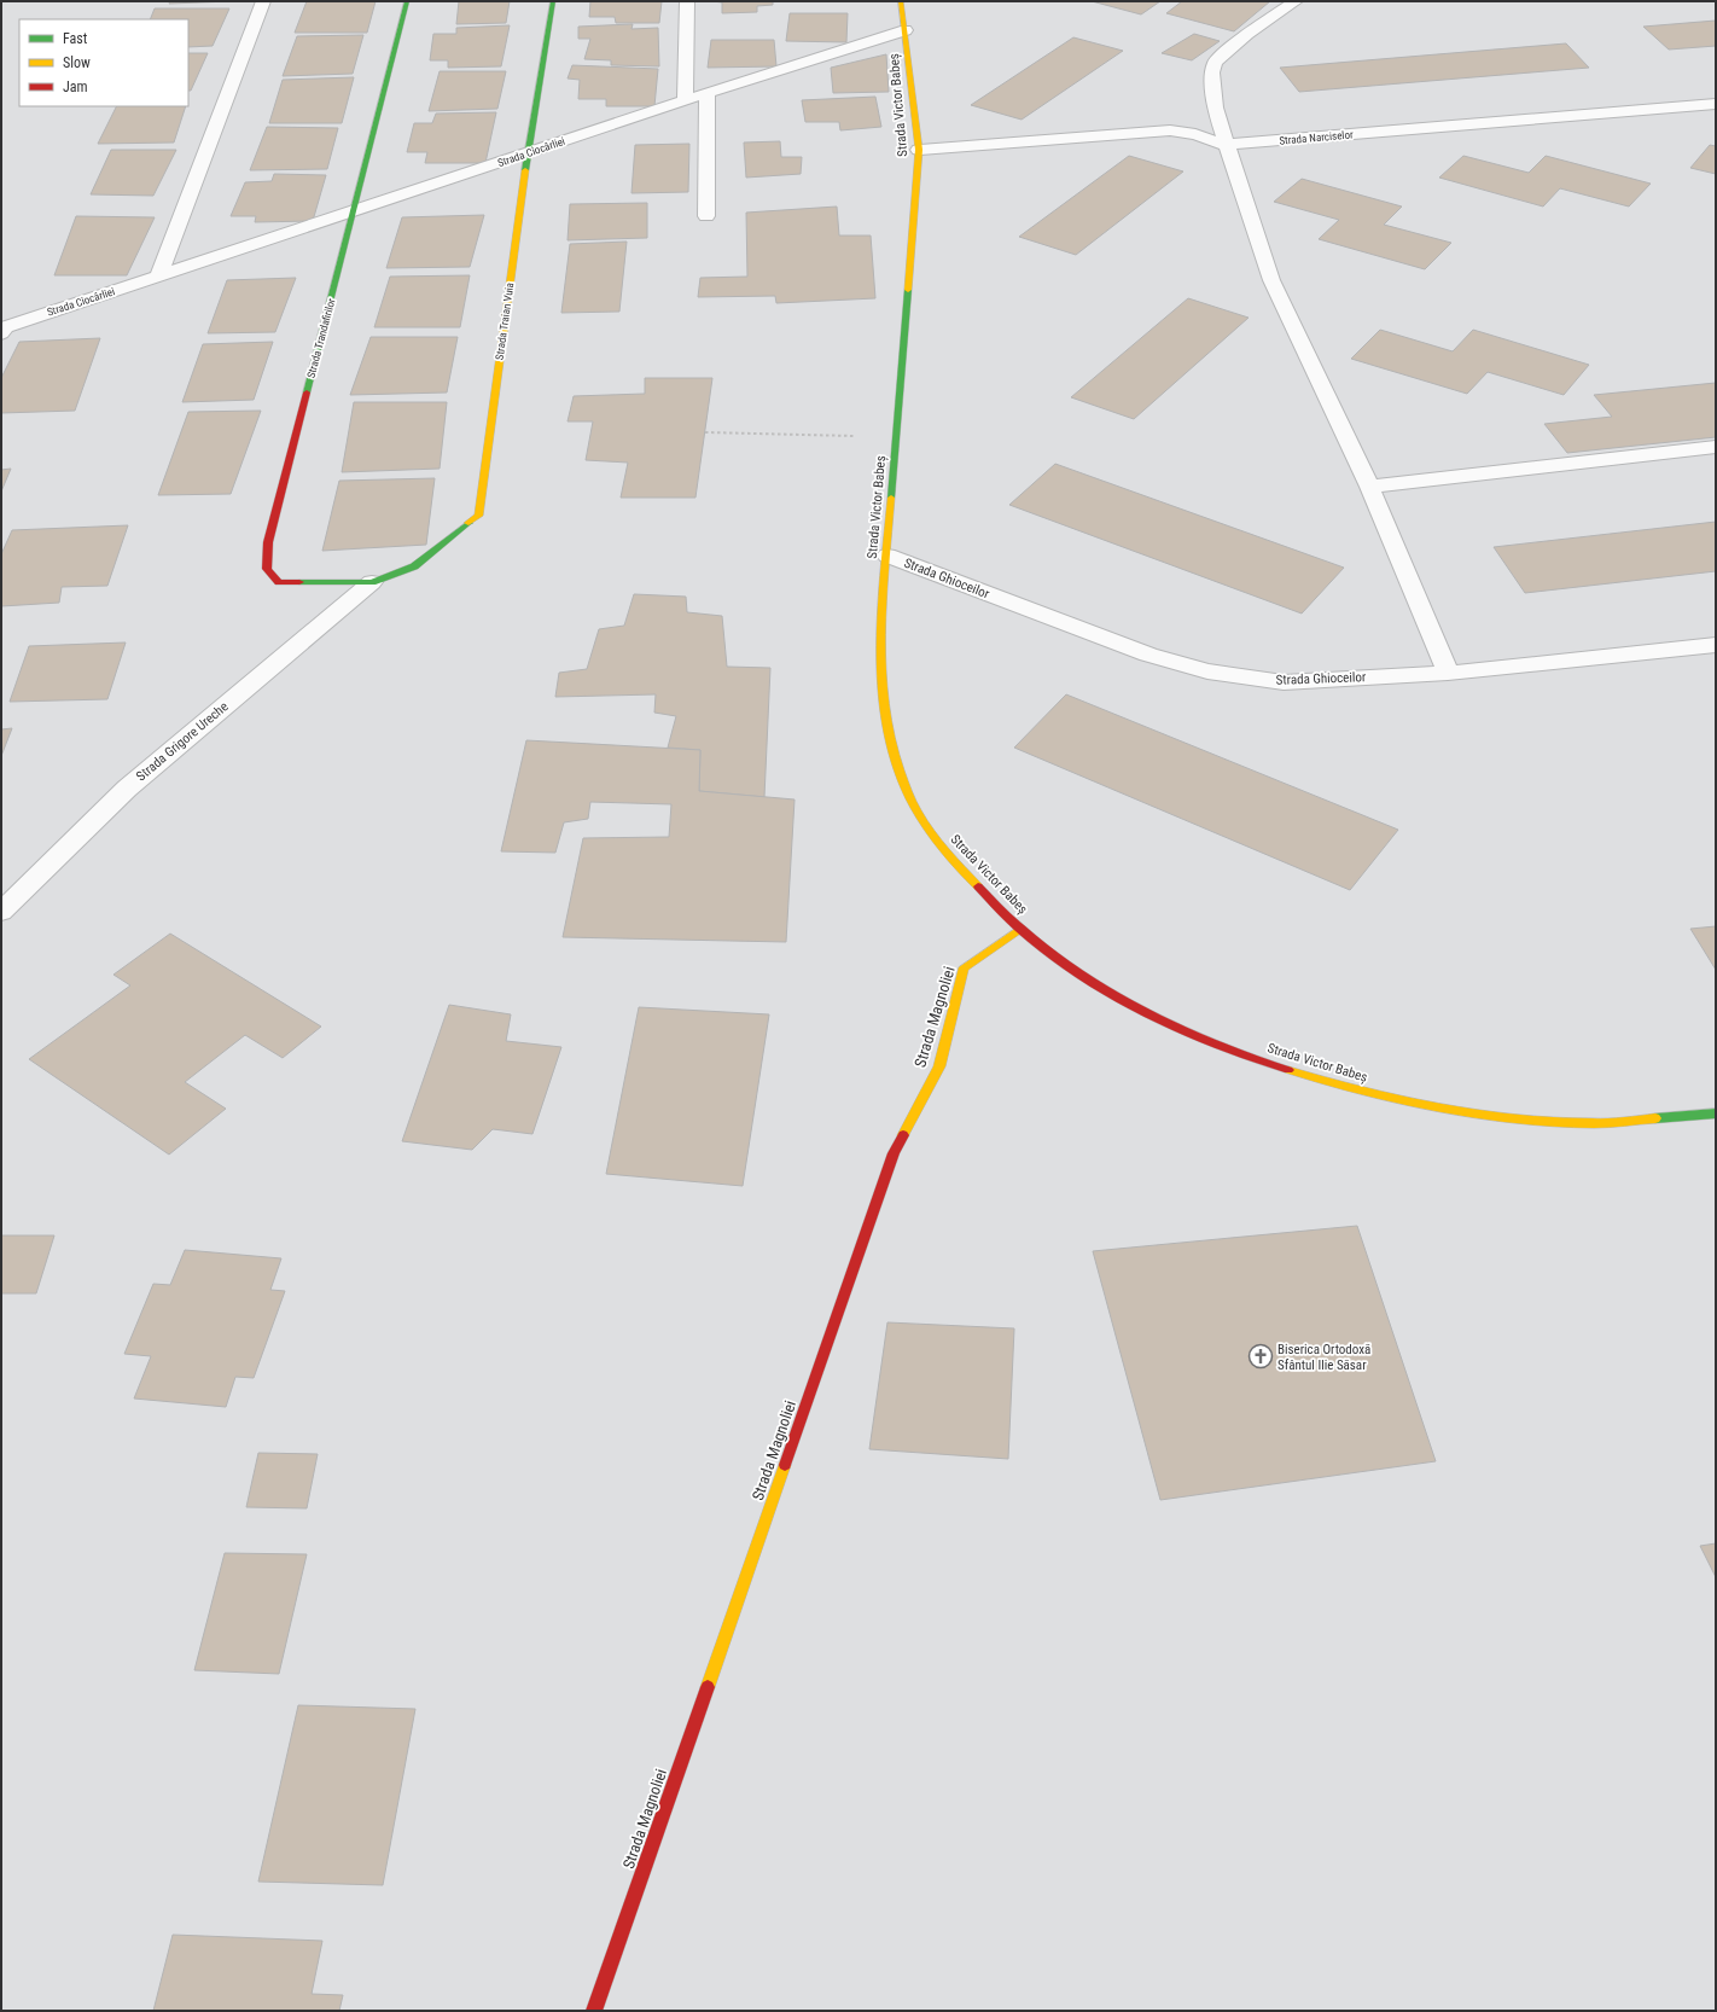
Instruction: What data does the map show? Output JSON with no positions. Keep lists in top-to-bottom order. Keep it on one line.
{"streets":{"street":["Strada Victor Babeș","Strada Narciselor","Strada Ciocârliei","Strada Traian Vuia","Strada Trandafirilor","Strada Ghioceilor","Strada Grigore Ureche","Strada Magnoliei"]},"crossings":[["Strada Victor Babeș","Strada Narciselor"],["Strada Victor Babeș","Strada Ciocârliei"],["Strada Victor Babeș","Strada Ghioceilor"],["Strada Victor Babeș","Strada Magnoliei"],["Strada Ciocârliei","Strada Traian Vuia"],["Strada Ciocârliei","Strada Trandafirilor"],["Strada Traian Vuia","Strada Trandafirilor"],["Strada Traian Vuia","Strada Grigore Ureche"],["Strada Trandafirilor","Strada Grigore Ureche"]],"places":{"church":["Biserica Ortodoxă Sfântul Ilie Săsar"]},"legend":["Fast","Slow","Jam"]}
